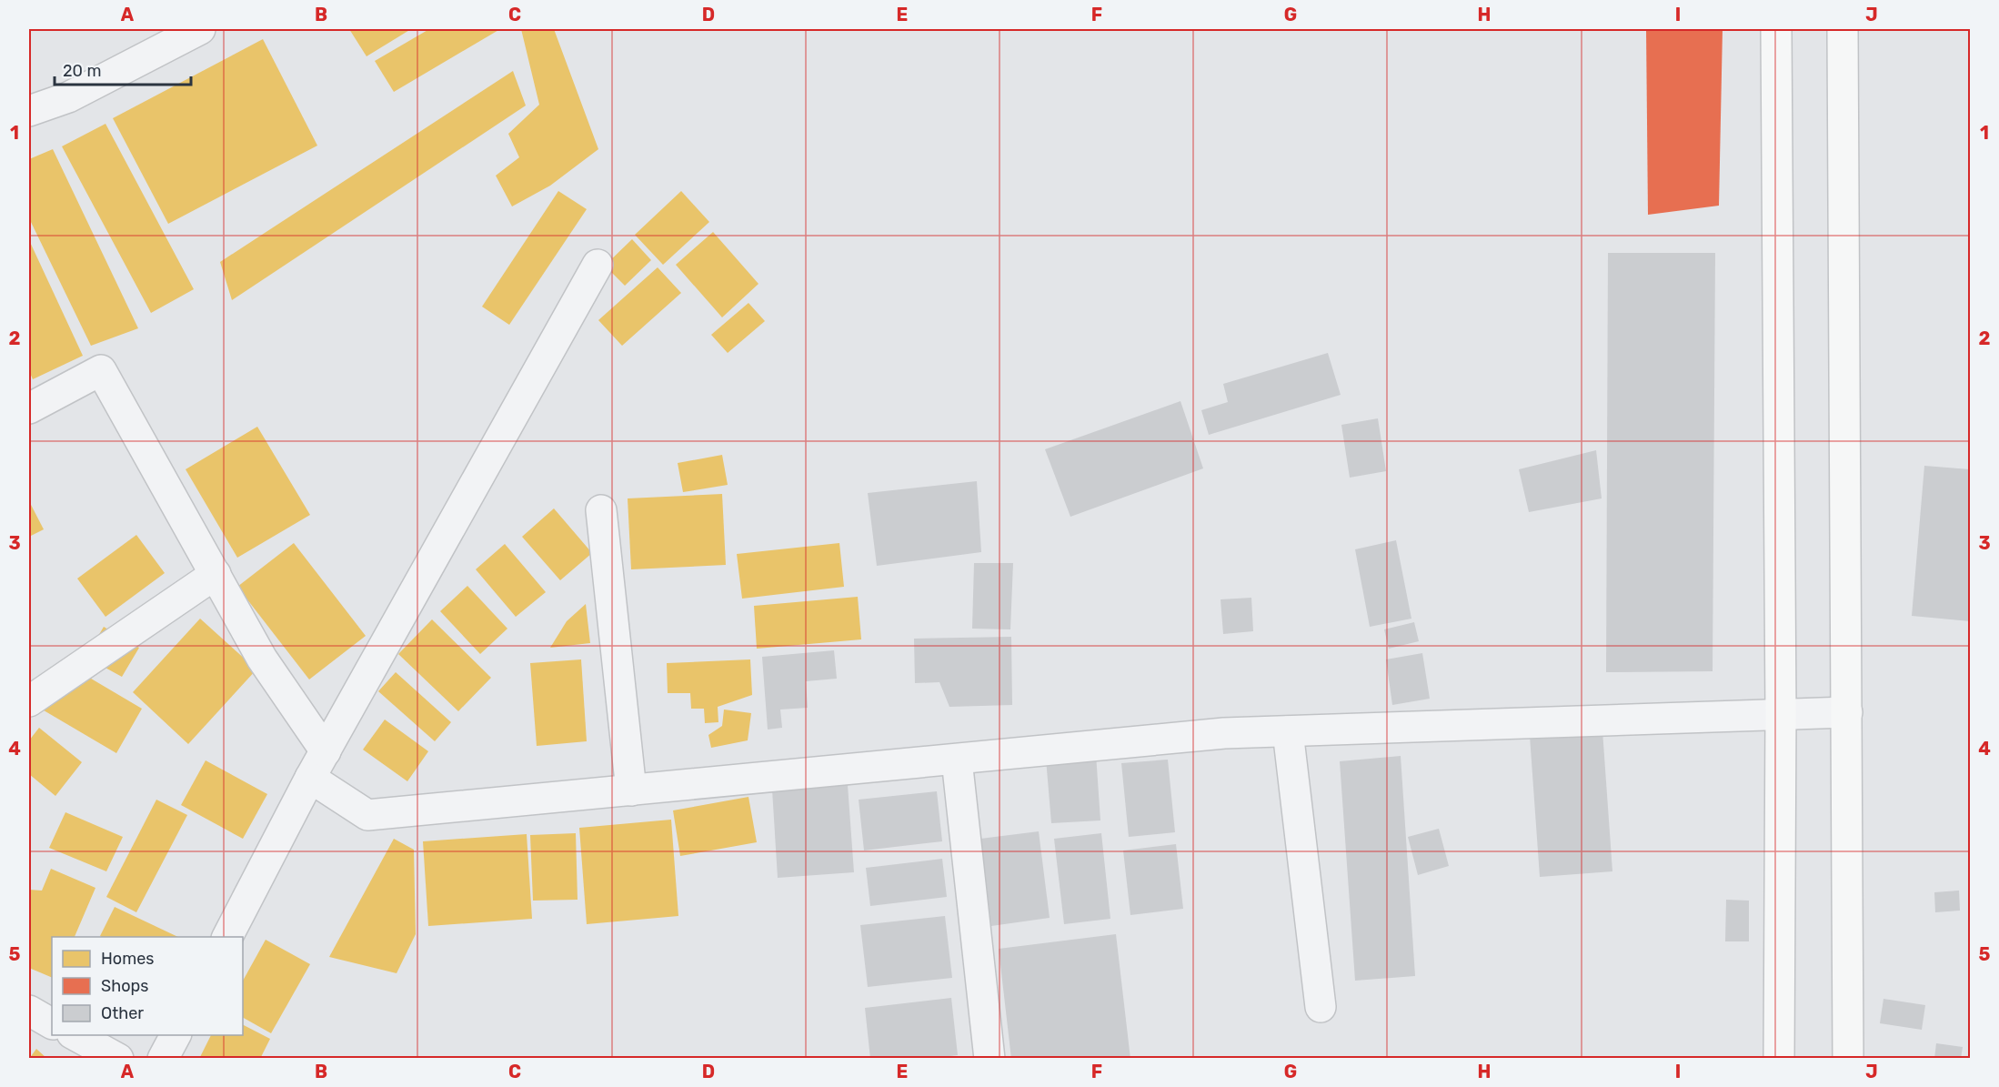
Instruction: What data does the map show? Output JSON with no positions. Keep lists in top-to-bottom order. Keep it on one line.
{"legend":["Homes","Shops","Other"],"scale_bar":"20 m","grid":{"columns":["A","B","C","D","E","F","G","H","I","J"],"rows":["1","2","3","4","5"]}}
